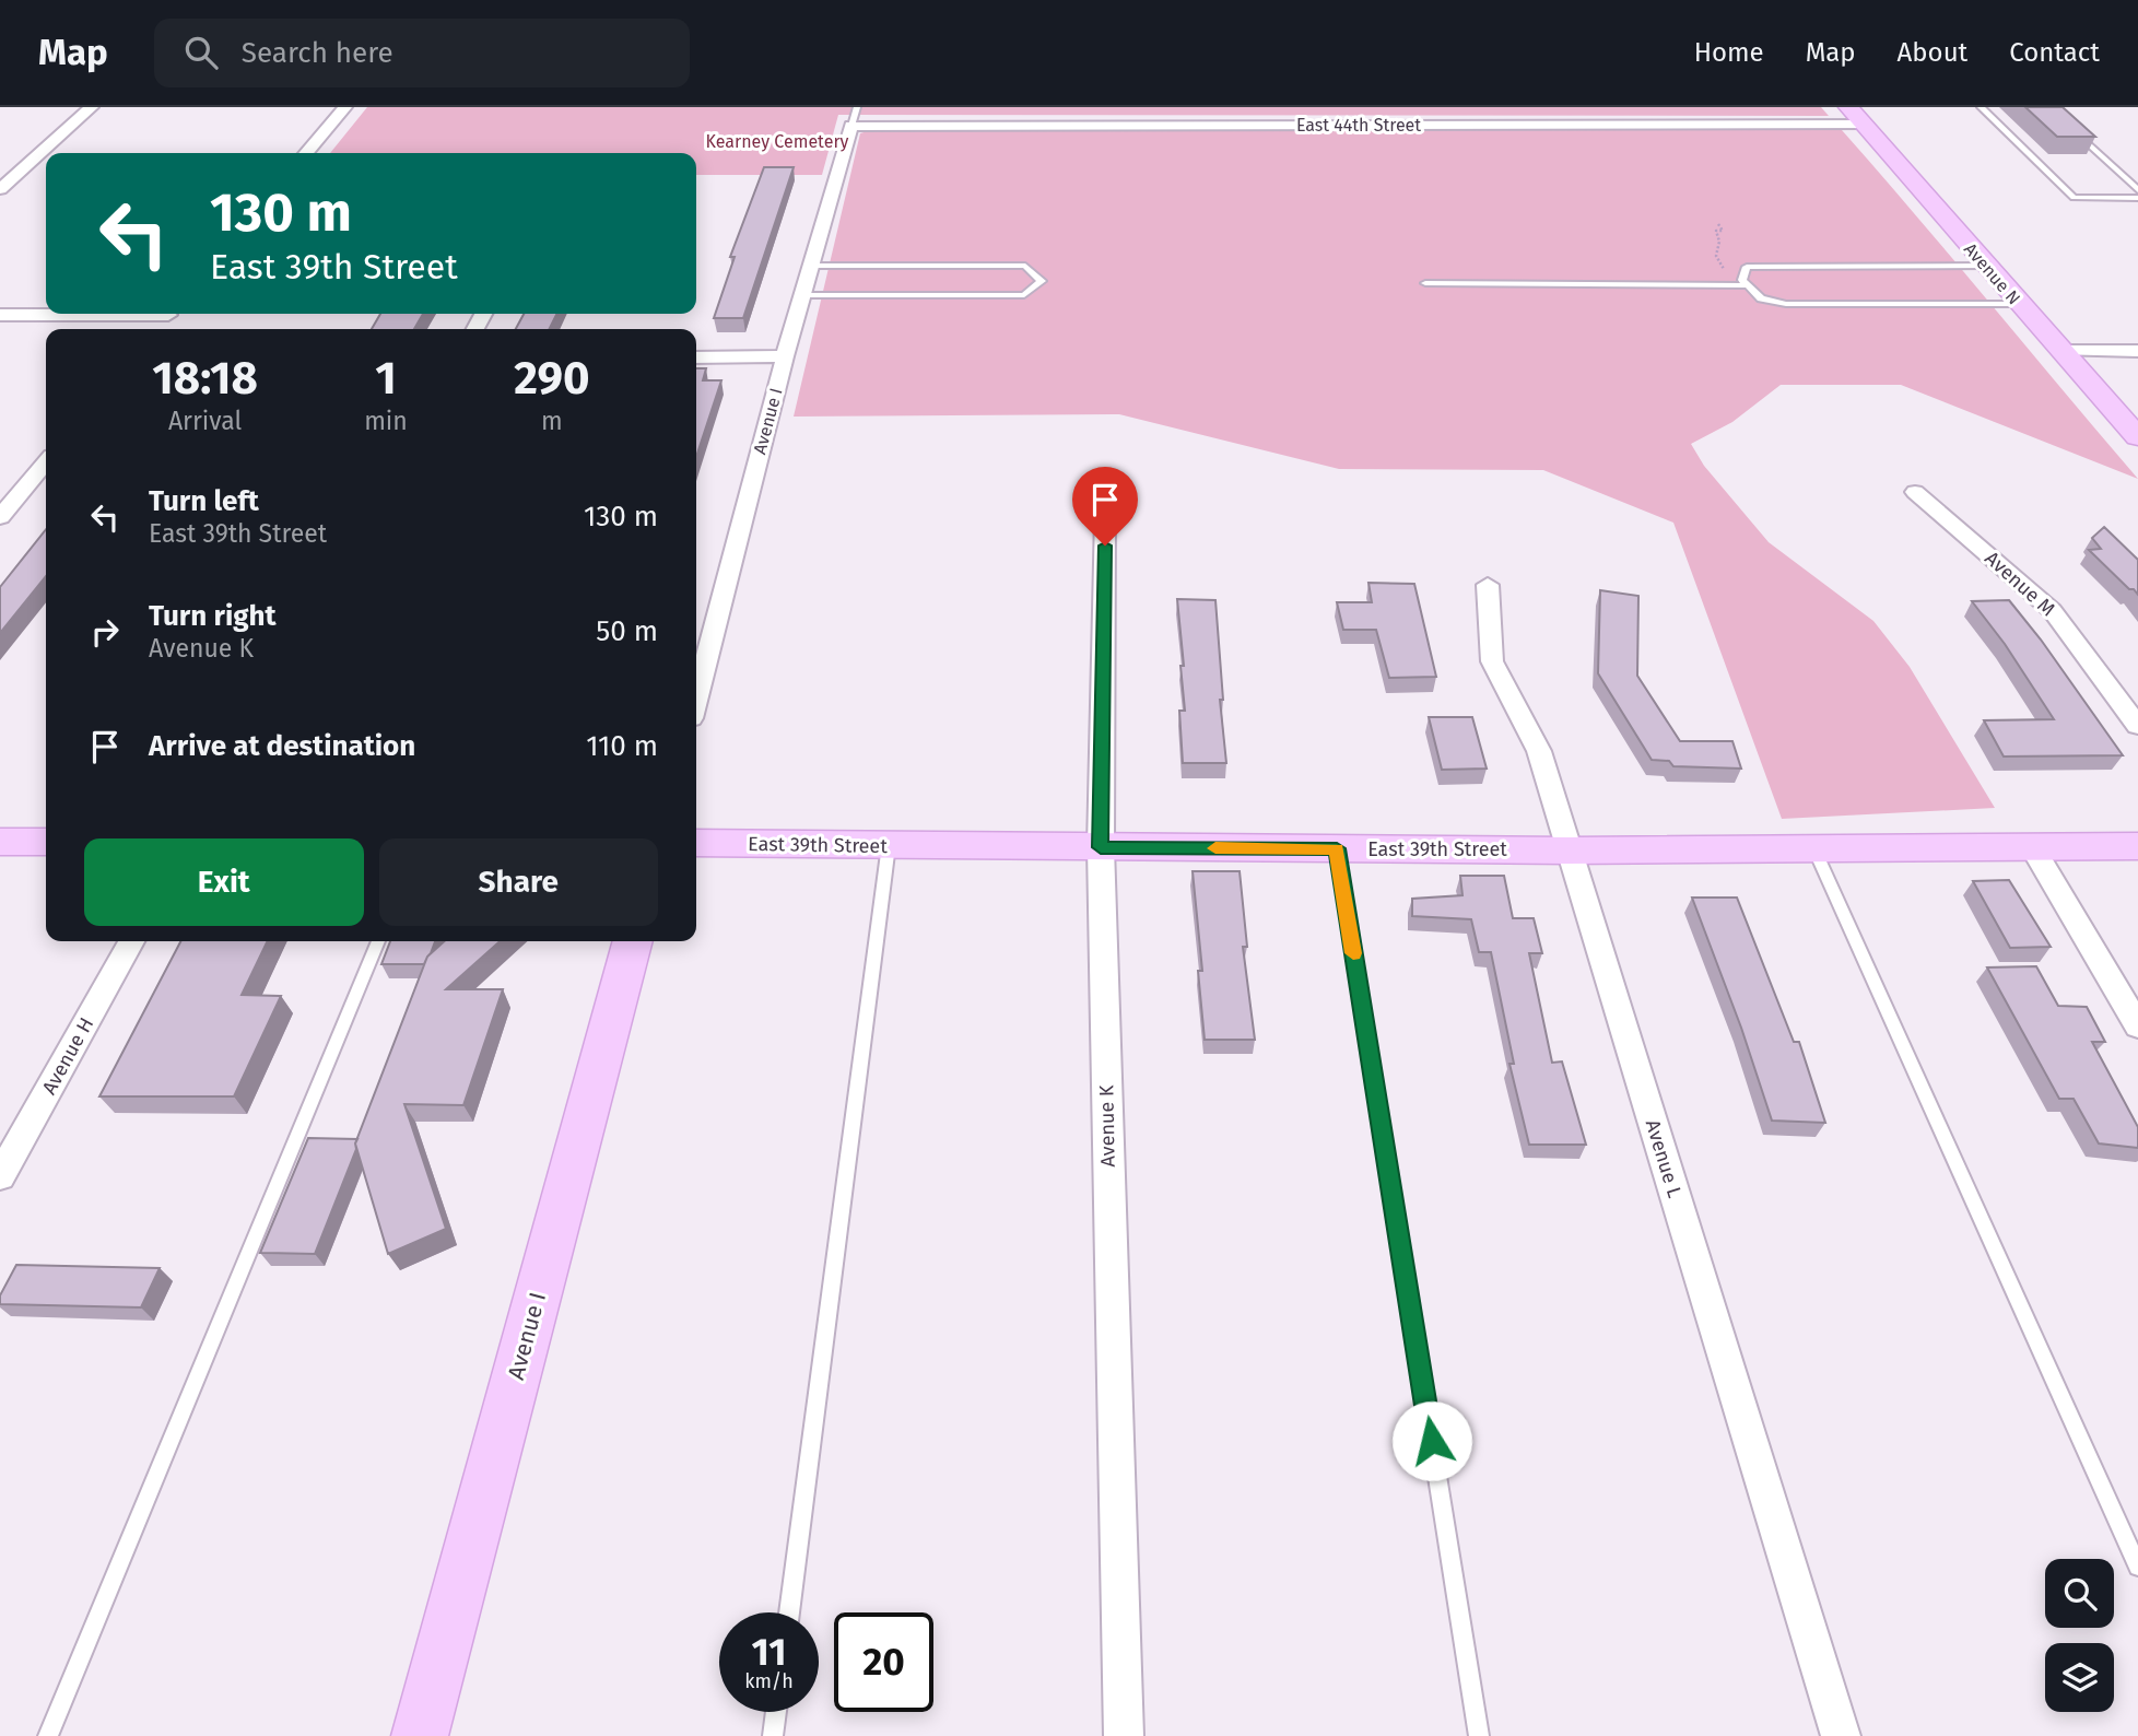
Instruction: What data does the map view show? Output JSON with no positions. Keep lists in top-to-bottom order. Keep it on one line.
{"streets":{"main road":["Avenue N","Avenue I","East 39th Street"],"street":["East 44th Street","Avenue M","Avenue H","Avenue K","Avenue L"]},"crossings":[["East 44th Street","Avenue N"],["East 44th Street","Avenue I"],["East 39th Street","Avenue K"],["East 39th Street","Avenue L"]],"parks":["Kearney Cemetery"],"page":{"header":"Map","search":"Search here","nav":["Home","Map","About","Contact"],"turn":["130 m","East 39th Street"],"eta":["18:18","Arrival","1","min","290","m"],"list":[{"name":"Turn left","note":"East 39th Street","value":"130 m"},{"name":"Turn right","note":"Avenue K","value":"50 m"},{"name":"Arrive at destination","value":"110 m"}],"buttons":["Exit","Share"],"speed":"11 km/h","limit":"20"}}
